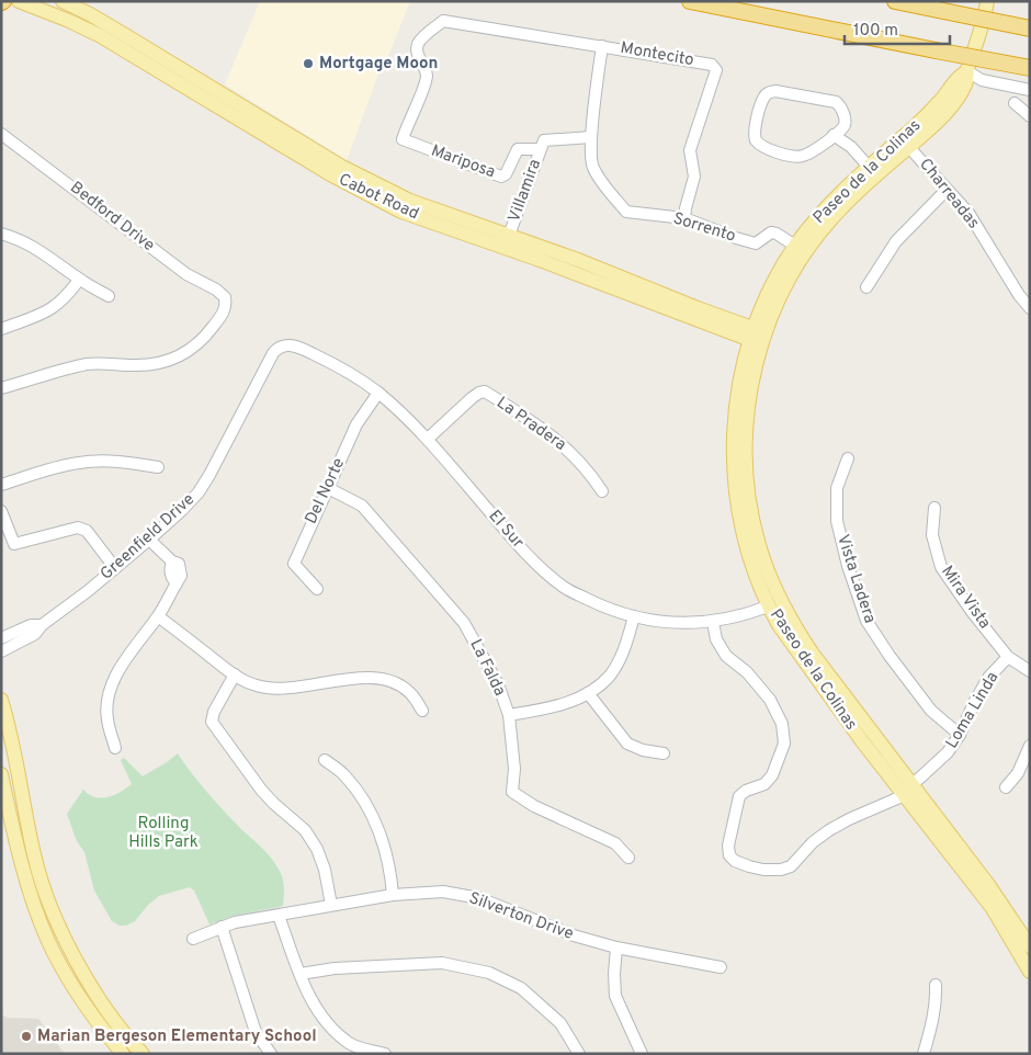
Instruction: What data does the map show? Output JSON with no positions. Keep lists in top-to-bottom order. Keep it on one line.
{"streets":{"main road":["Paseo de la Colinas","Cabot Road"],"street":["Montecito","Mariposa","Villamira","Charreadas","Bedford Drive","Sorrento","La Pradera","Del Norte","El Sur","Greenfield Drive","Vista Ladera","Mira Vista","La Falda","Loma Linda","Silverton Drive"]},"crossings":[["Montecito","Mariposa"],["Montecito","Sorrento"],["Mariposa","Villamira"],["Paseo de la Colinas","Charreadas"],["Paseo de la Colinas","Cabot Road"],["Paseo de la Colinas","Sorrento"],["Paseo de la Colinas","El Sur"],["Paseo de la Colinas","Loma Linda"],["Villamira","Cabot Road"],["Villamira","Sorrento"],["La Pradera","El Sur"],["Del Norte","El Sur"],["Del Norte","La Falda"],["El Sur","Greenfield Drive"],["El Sur","Loma Linda"],["Vista Ladera","Loma Linda"],["Mira Vista","Loma Linda"]],"parks":["Rolling Hills Park"],"places":["Mortgage Moon","Marian Bergeson Elementary School"],"scale_bar":"100 m"}
